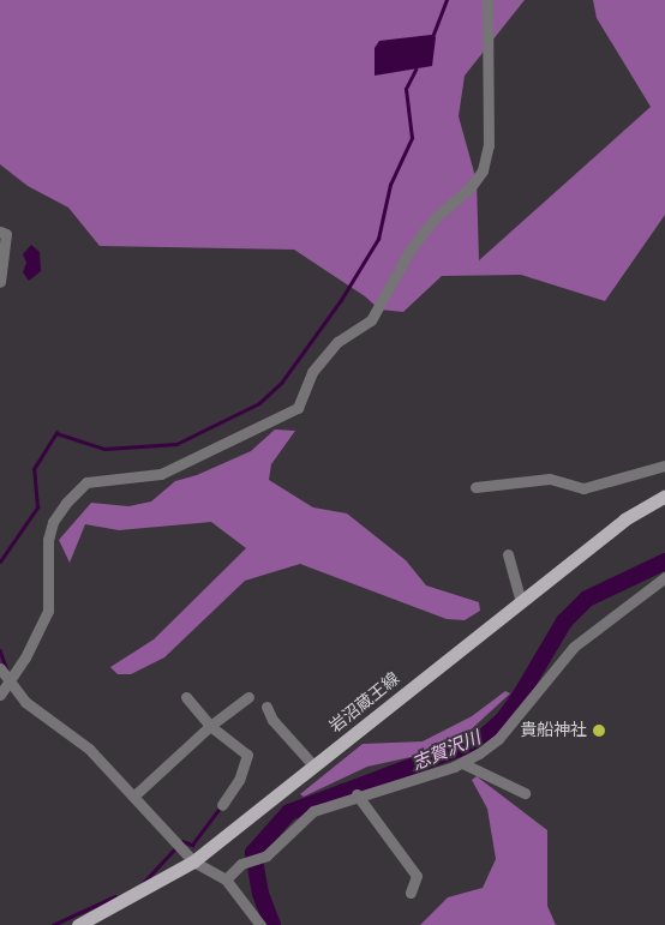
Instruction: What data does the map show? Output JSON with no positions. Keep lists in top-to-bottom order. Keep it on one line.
{"streets":{"main road":["岩沼蔵王線"]},"water":["志賀沢川"],"places":["貴船神社"]}
